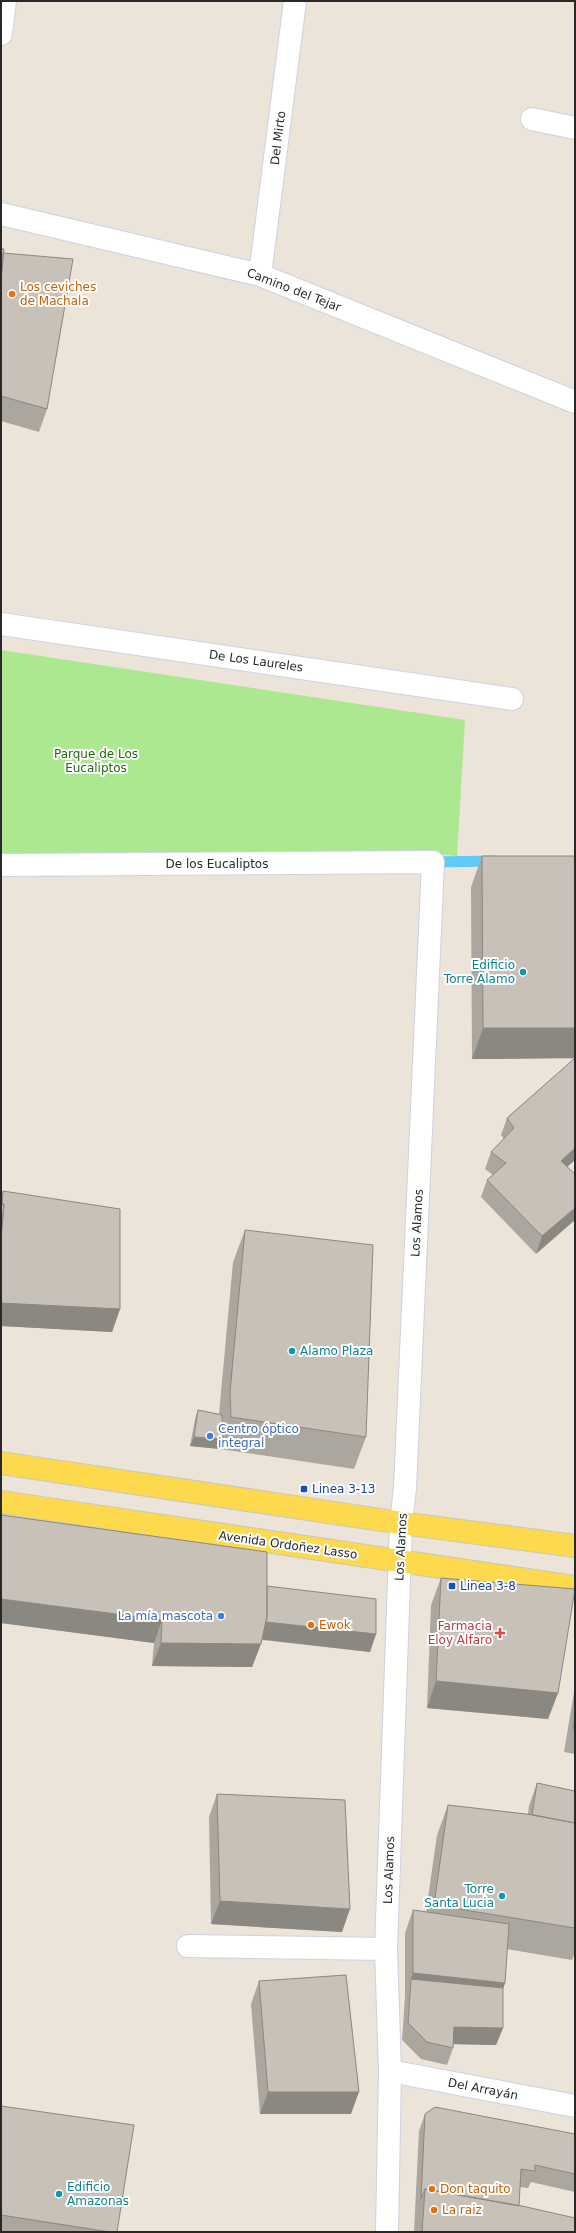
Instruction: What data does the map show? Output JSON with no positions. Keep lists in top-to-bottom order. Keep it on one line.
{"streets":{"main road":["Avenida Ordoñez Lasso"],"street":["Del Mirto","Camino del Tejar","De Los Laureles","De los Eucaliptos","Los Alamos","Del Arrayán"]},"crossings":[["Del Mirto","Camino del Tejar"],["De los Eucaliptos","Los Alamos"],["Los Alamos","Avenida Ordoñez Lasso"],["Los Alamos","Del Arrayán"]],"parks":["Parque de Los Eucaliptos"],"places":{"other":["Los ceviches de Machala","Edificio Torre Alamo","Alamo Plaza","Centro óptico integral","La mía mascota","Ewok","Torre Santa Lucia","Don taquito","Edificio Amazonas","La raiz"],"transit":["Linea 3-13","Linea 3-8"],"health":["Farmacia Eloy Alfaro"]}}
